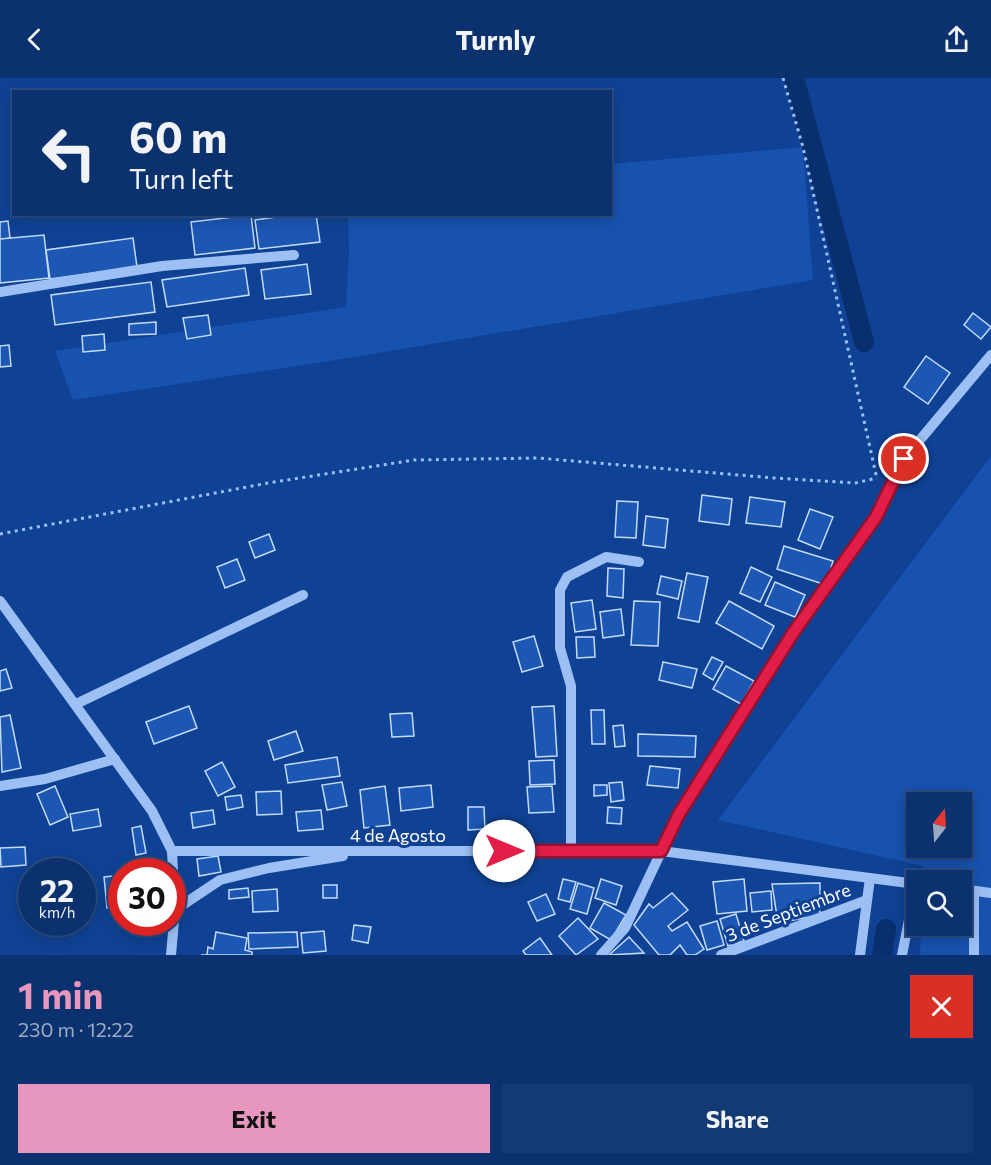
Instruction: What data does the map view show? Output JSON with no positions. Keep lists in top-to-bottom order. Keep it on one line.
{"streets":{"street":["4 de Agosto","3 de Septiembre"]},"north":"top","page":{"header":"Turnly","turn":["60 m","Turn left"],"speed":"22 km/h","limit":"30","heading":["1 min","230 m · 12:22"],"buttons":["Exit","Share"]}}
